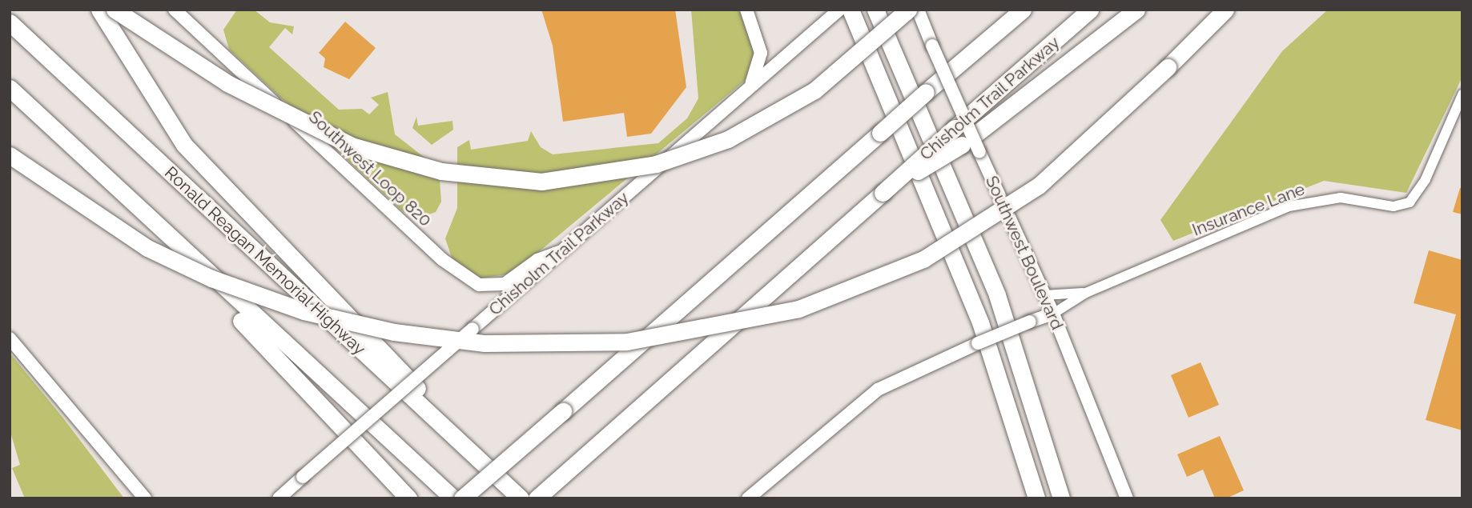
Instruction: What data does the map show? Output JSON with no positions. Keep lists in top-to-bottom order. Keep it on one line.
{"streets":{"highway":["Chisholm Trail Parkway","Ronald Reagan Memorial Highway"],"main road":["Southwest Loop 820","Southwest Boulevard"],"street":["Insurance Lane"]},"crossings":[["Chisholm Trail Parkway","Southwest Loop 820"],["Insurance Lane","Southwest Boulevard"]]}
